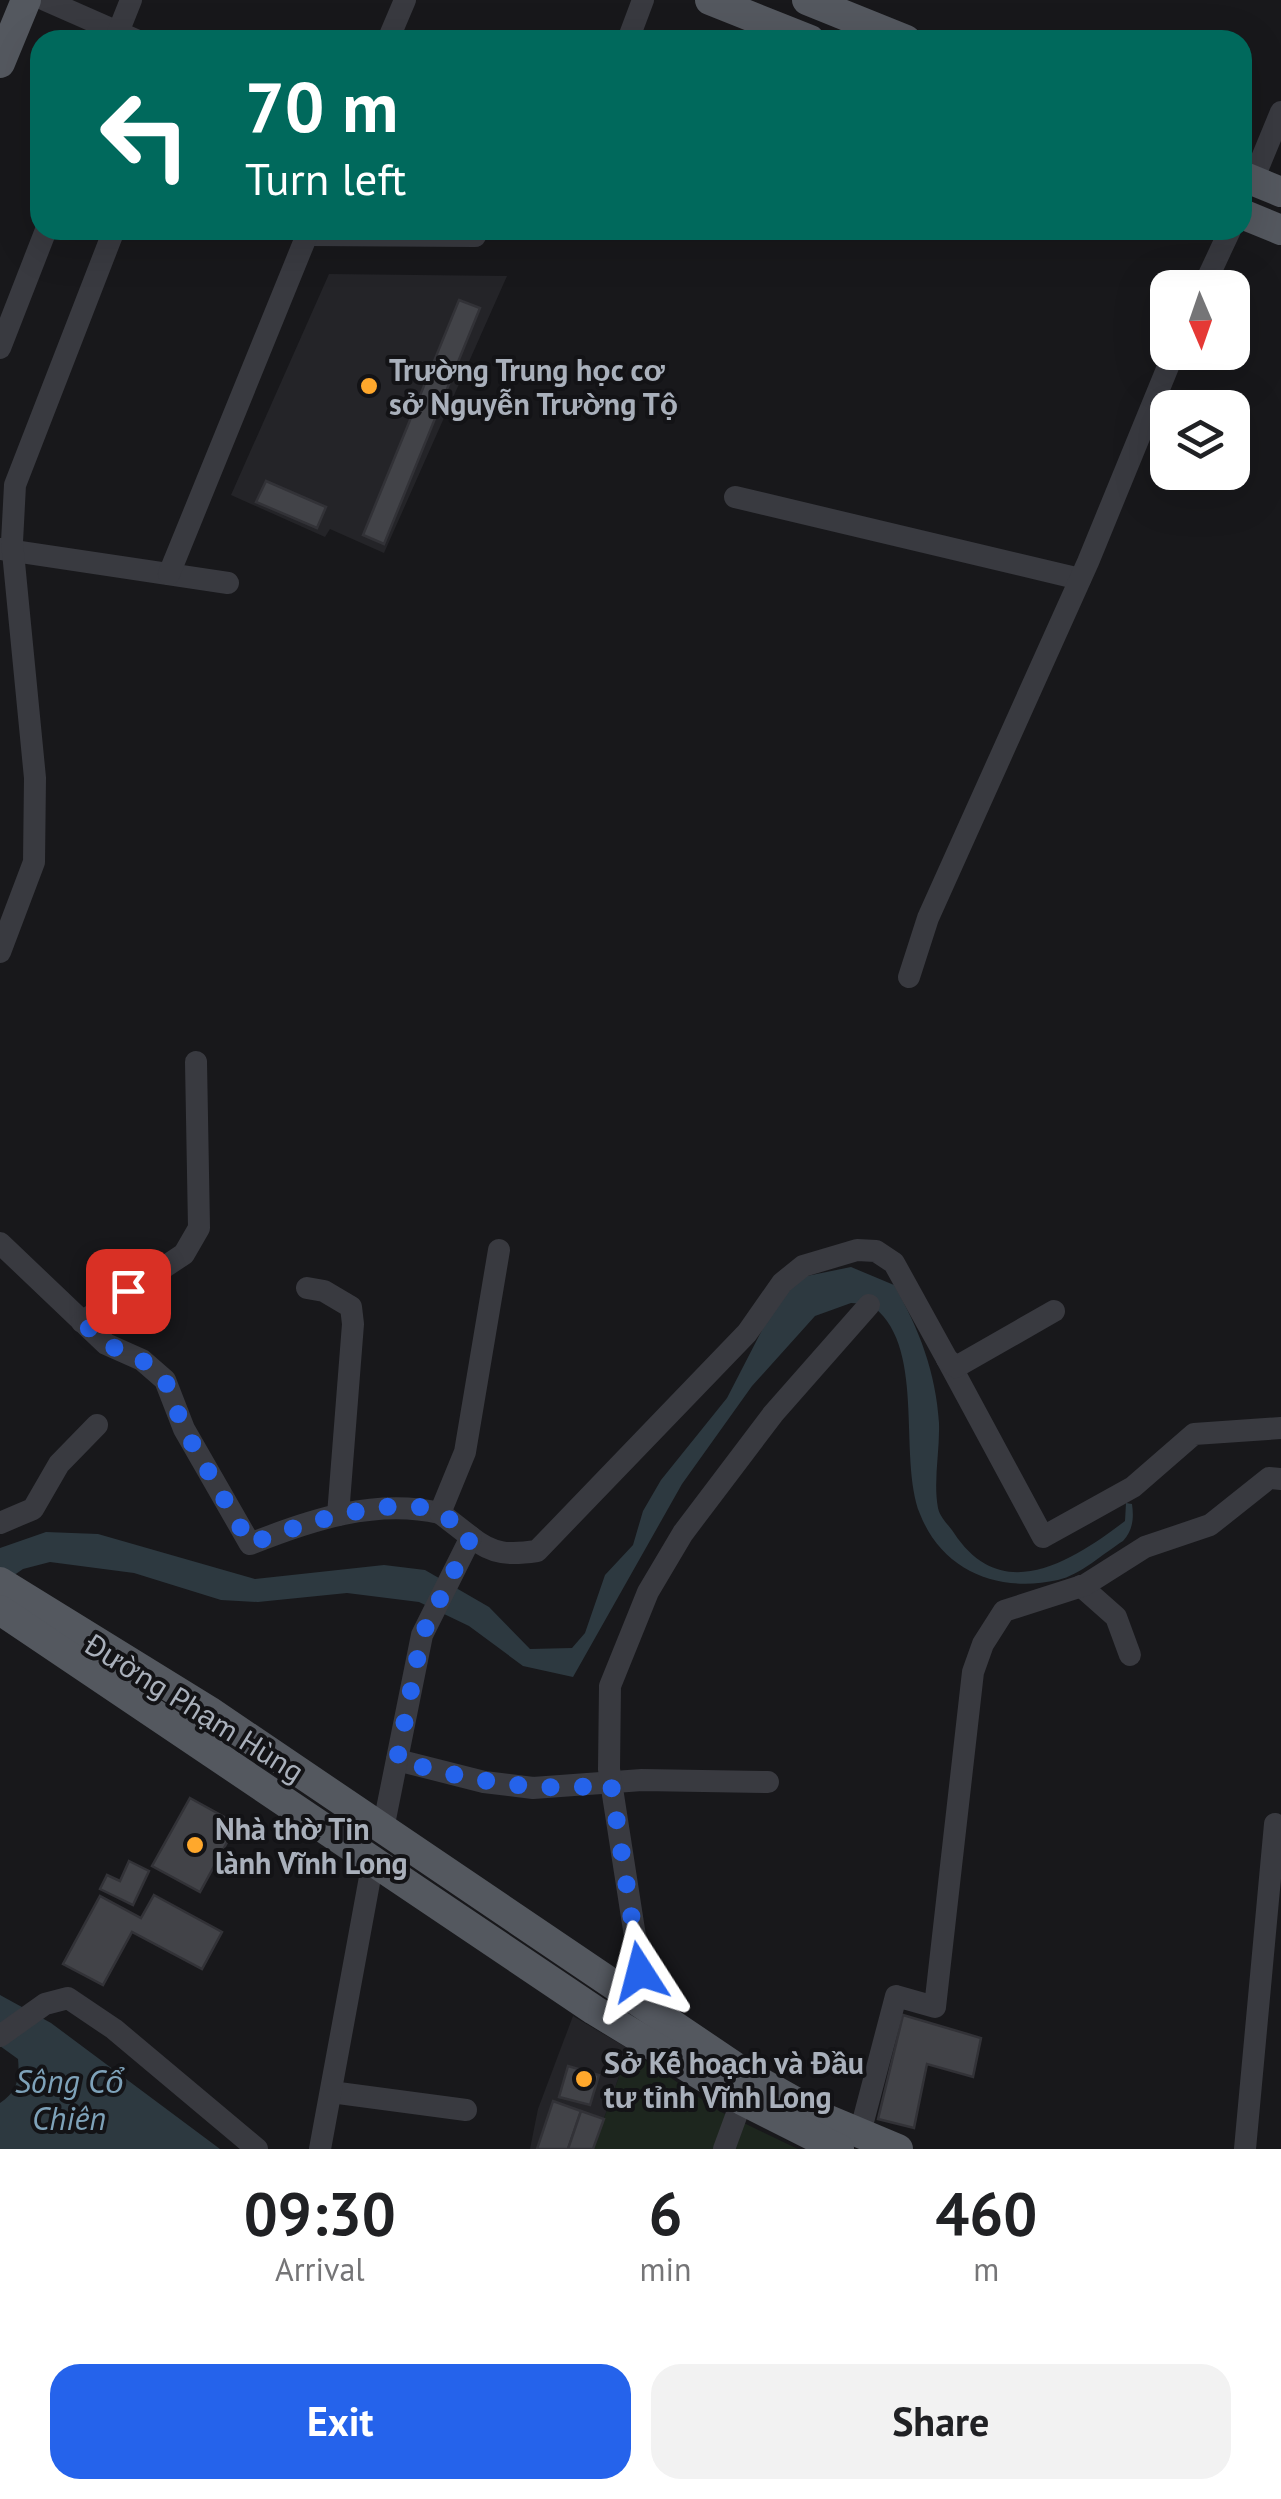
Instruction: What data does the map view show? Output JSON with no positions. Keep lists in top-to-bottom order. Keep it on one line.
{"streets":{"main road":["Đường Phạm Hùng"]},"water":["Sông Cổ Chiên"],"places":["Trường Trung học cơ sở Nguyễn Trường Tộ","Nhà thờ Tin lành Vĩnh Long","Sở Kế hoạch và Đầu tư tỉnh Vĩnh Long"],"north":"bottom","page":{"turn":["70 m","Turn left"],"eta":["09:30","Arrival","6","min","460","m"],"buttons":["Exit","Share"]}}
